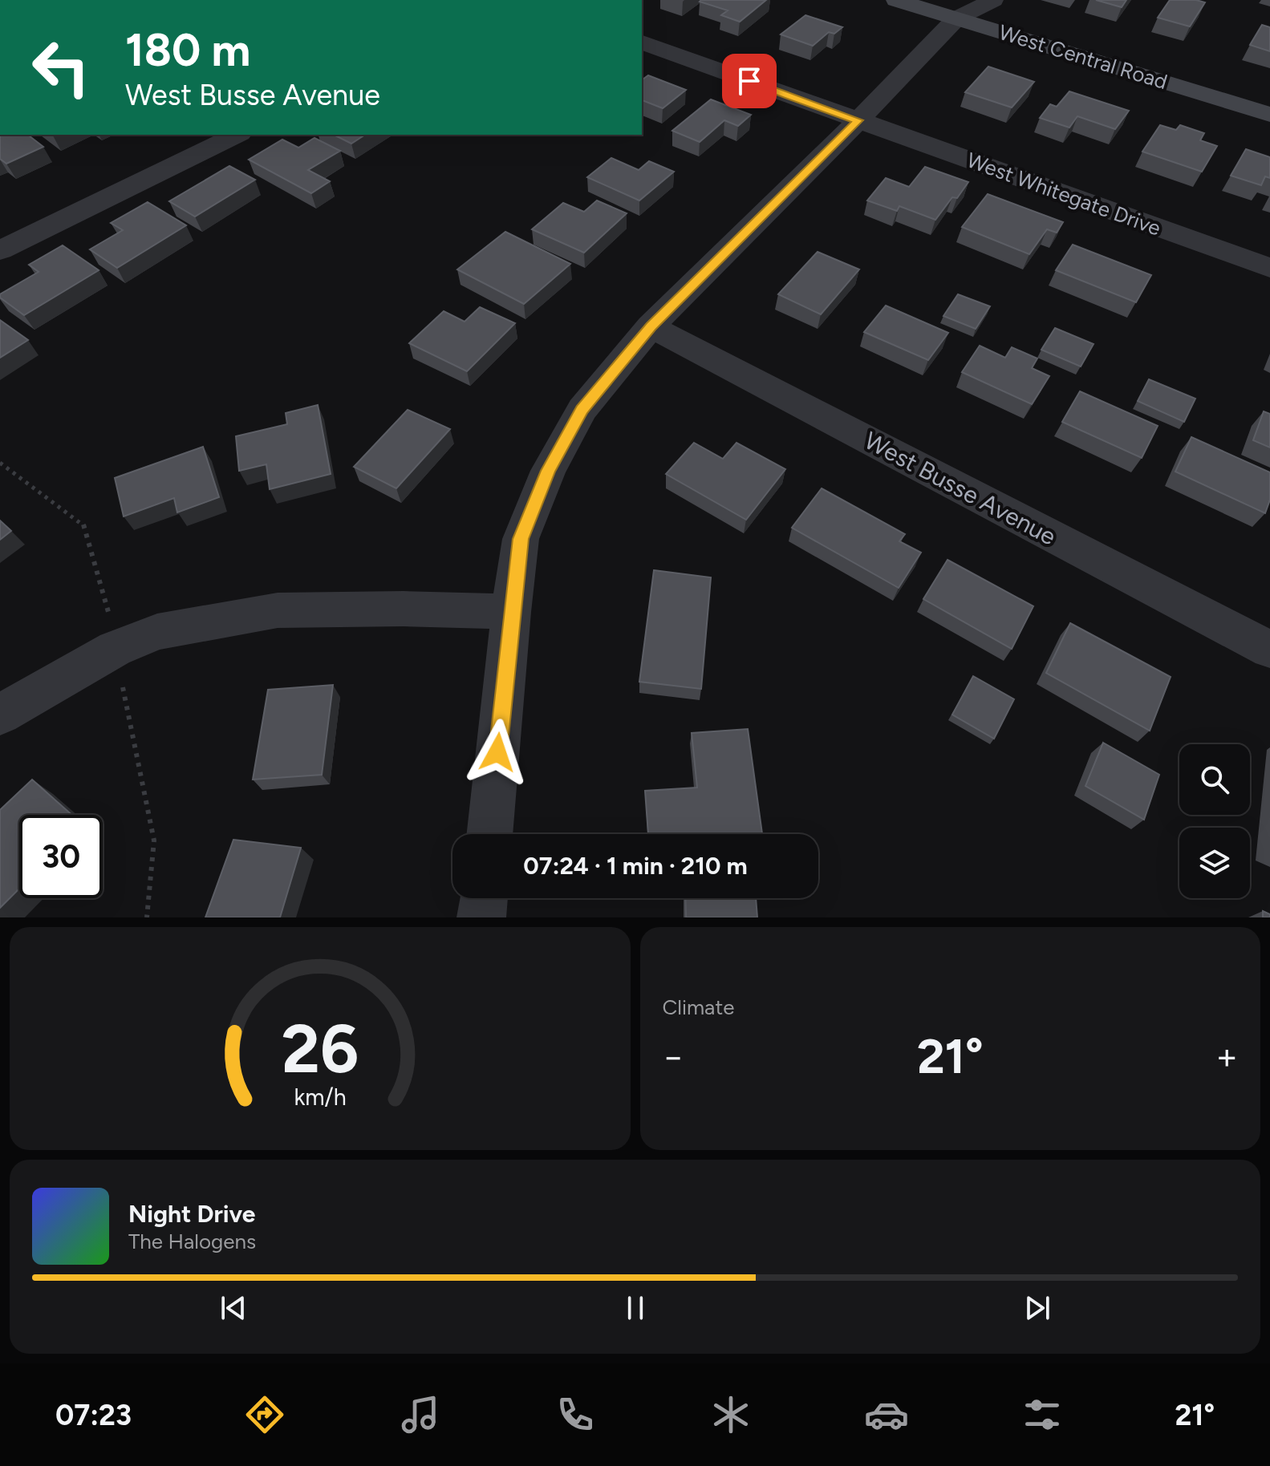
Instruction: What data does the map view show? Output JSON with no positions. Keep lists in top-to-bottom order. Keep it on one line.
{"streets":{"main road":["West Central Road"],"street":["West Whitegate Drive","West Busse Avenue"]},"page":{"turn":["180 m","West Busse Avenue"],"limit":"30","trip":"07:24 · 1 min · 210 m","tile":"Climate","heat":["−","21°","+"],"song":["Night Drive","The Halogens"],"tabs":["07:23","21°"],"gauge":["26","km/h"]}}
